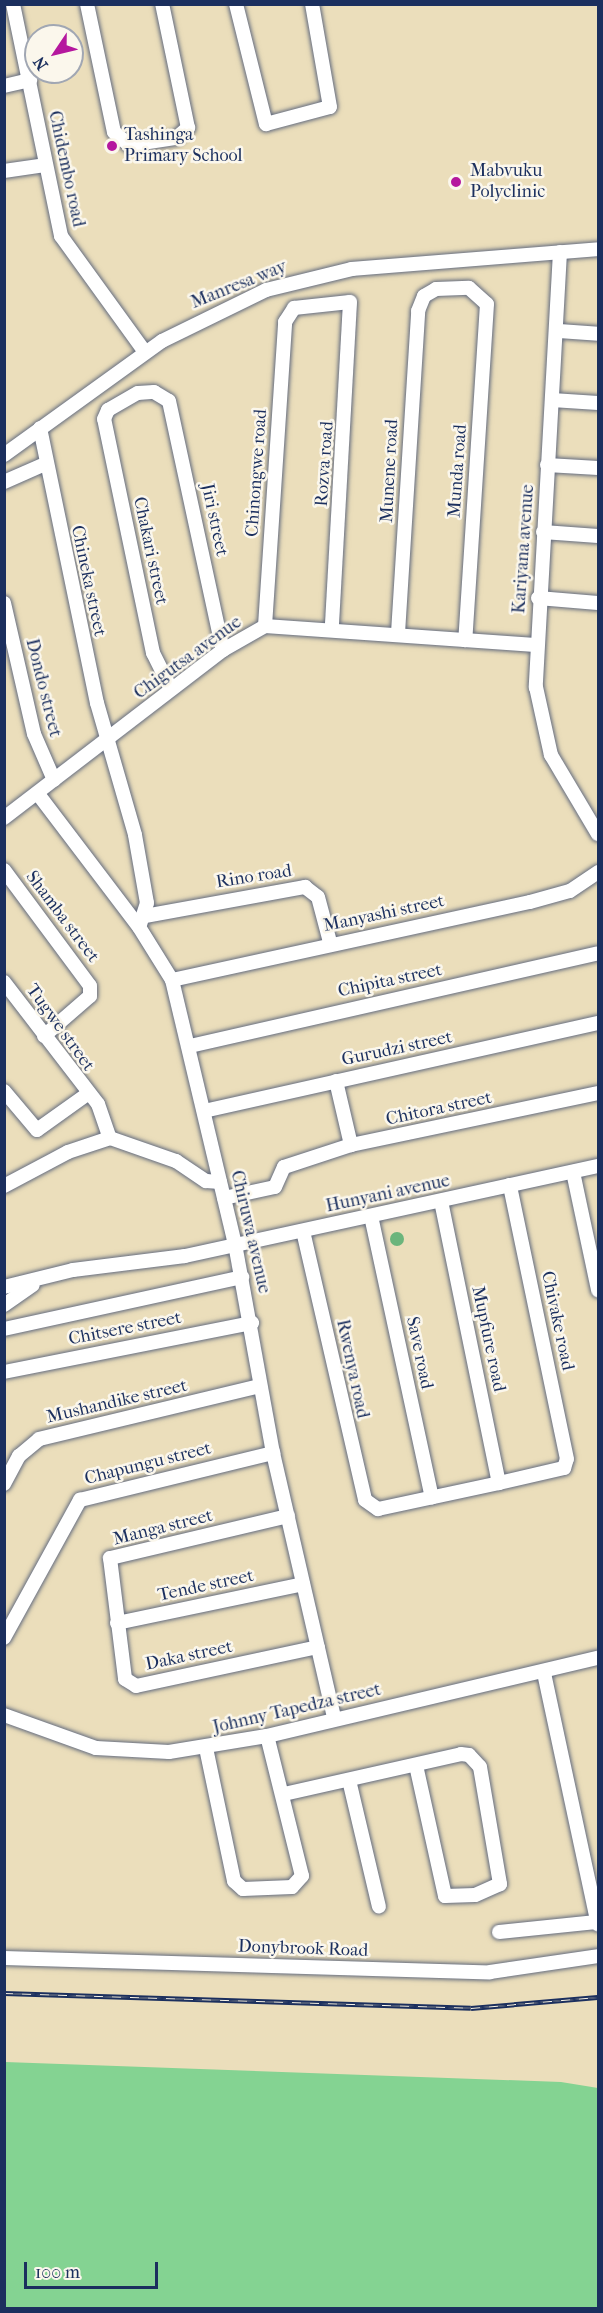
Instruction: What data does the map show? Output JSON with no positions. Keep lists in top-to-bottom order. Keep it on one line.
{"streets":{"street":["Chidembo road","Manresa way","Rozva road","Munene road","Munda road","Chinongwe road","Jiri street","Kariyana avenue","Chakari street","Chineka street","Chigutsa avenue","Dondo street","Rino road","Manyashi street","Shamba street","Chipita street","Tugwe street","Gurudzi street","Chitora street","Hunyani avenue","Chiruwa avenue","Chivake road","Chitsere street","Mupfure road","Save road","Rwenya road","Mushandike street","Chapungu street","Manga street","Tende street","Daka street","Johnny Tapedza street","Donybrook Road"]},"crossings":[["Chidembo road","Manresa way"],["Manresa way","Kariyana avenue"],["Manresa way","Chineka street"],["Rozva road","Chinongwe road"],["Rozva road","Chigutsa avenue"],["Munene road","Munda road"],["Munene road","Chigutsa avenue"],["Munda road","Chigutsa avenue"],["Chinongwe road","Chigutsa avenue"],["Jiri street","Chakari street"],["Jiri street","Chigutsa avenue"],["Kariyana avenue","Chigutsa avenue"],["Chakari street","Chigutsa avenue"],["Chineka street","Chigutsa avenue"],["Chineka street","Rino road"],["Chineka street","Chiruwa avenue"],["Chigutsa avenue","Dondo street"],["Chigutsa avenue","Chiruwa avenue"],["Rino road","Manyashi street"],["Rino road","Chiruwa avenue"],["Manyashi street","Chiruwa avenue"],["Shamba street","Tugwe street"],["Chipita street","Chiruwa avenue"],["Gurudzi street","Chiruwa avenue"],["Chitora street","Chiruwa avenue"],["Hunyani avenue","Chiruwa avenue"],["Hunyani avenue","Chivake road"],["Hunyani avenue","Mupfure road"],["Hunyani avenue","Save road"],["Hunyani avenue","Rwenya road"],["Chiruwa avenue","Chitsere street"],["Chiruwa avenue","Mushandike street"],["Chiruwa avenue","Chapungu street"],["Chiruwa avenue","Manga street"],["Chiruwa avenue","Tende street"],["Chiruwa avenue","Daka street"],["Chiruwa avenue","Johnny Tapedza street"],["Chivake road","Mupfure road"],["Save road","Rwenya road"],["Manga street","Tende street"],["Manga street","Daka street"],["Tende street","Daka street"]],"places":["Tashinga Primary School","Mabvuku Polyclinic"],"scale_bar":"100 m","north":"bottom left"}
